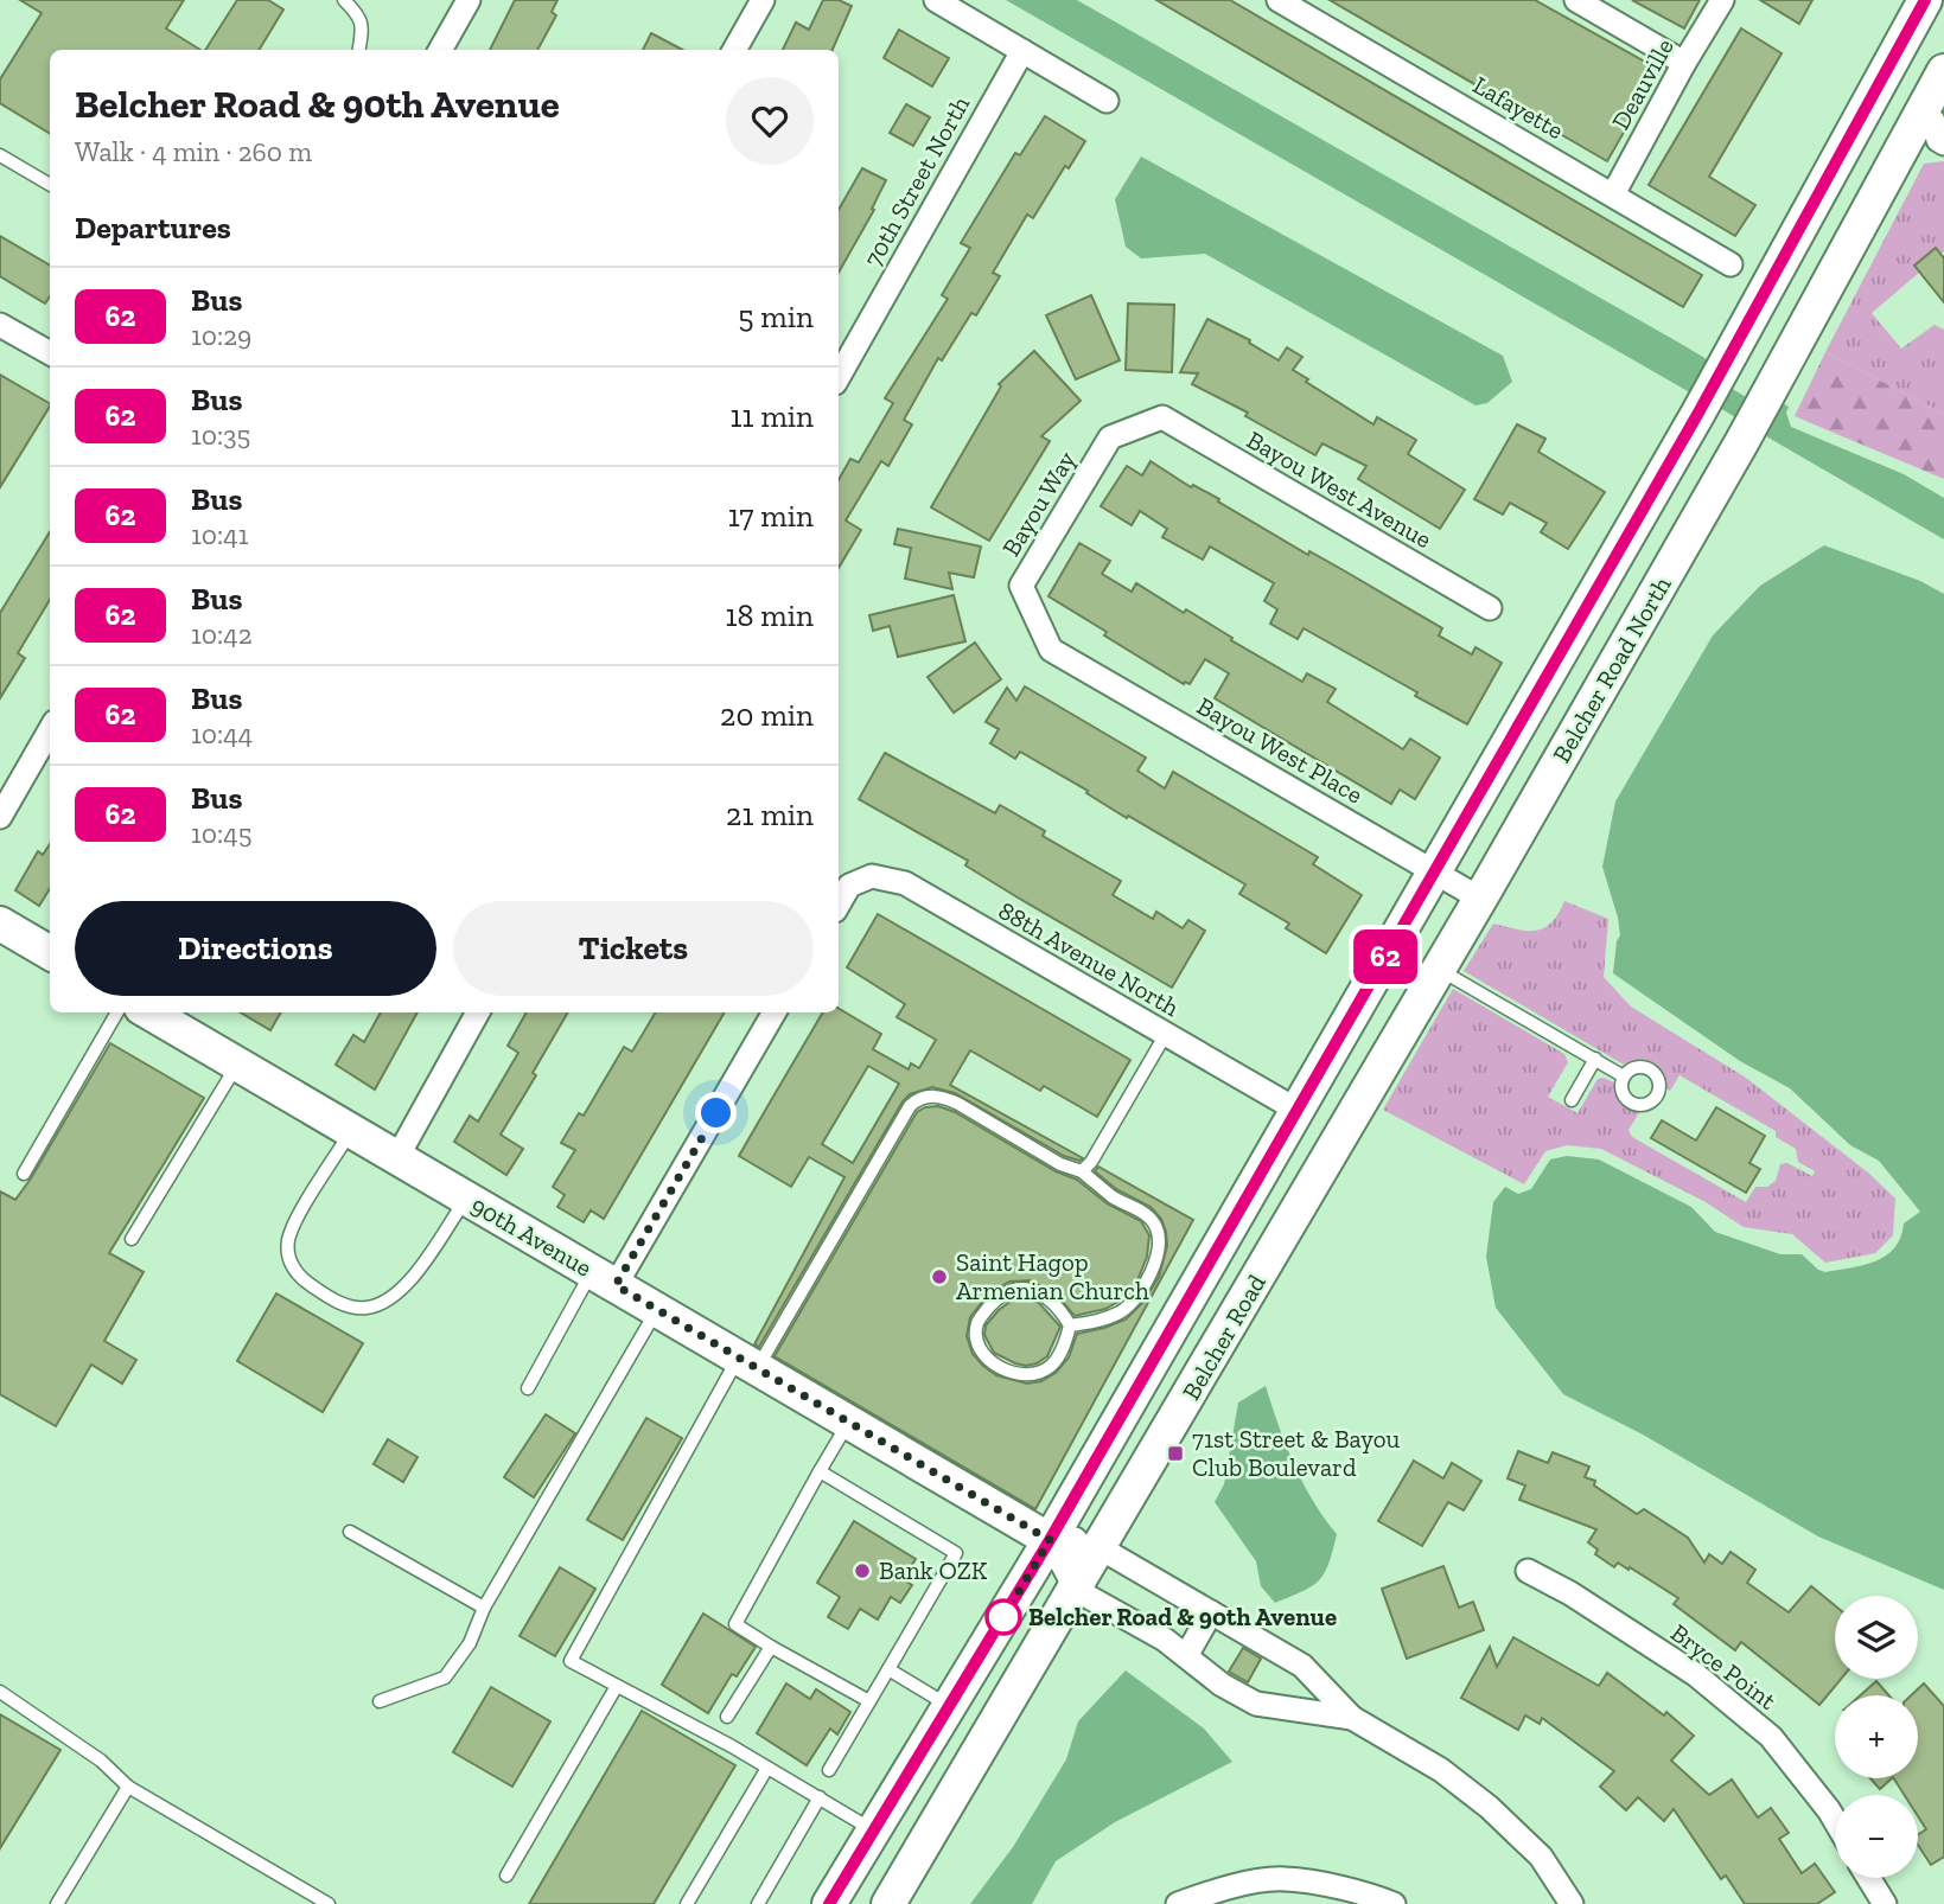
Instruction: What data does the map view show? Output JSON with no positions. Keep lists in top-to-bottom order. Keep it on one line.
{"streets":{"main road":["Belcher Road North","90th Avenue","Belcher Road"],"street":["Deauville","Lafayette","70th Street North","Bayou West Avenue","Bayou Way","Bayou West Place","88th Avenue North","Bryce Point"]},"crossings":[["Deauville","Lafayette"],["Bayou West Avenue","Bayou Way"],["Bayou Way","Bayou West Place"],["Belcher Road North","Bayou West Place"],["Belcher Road North","Belcher Road"],["Bayou West Place","Belcher Road"],["88th Avenue North","Belcher Road"],["90th Avenue","Belcher Road"]],"places":{"other":["Saint Hagop Armenian Church","Bank OZK","Belcher Road & 90th Avenue"],"transit":["71st Street & Bayou Club Boulevard"]},"lines":["bus line 62"],"page":{"on_map":"62","heading":[["Belcher Road & 90th Avenue","Walk · 4 min · 260 m"],"Departures"],"list":[{"mark":"62","name":"Bus","note":"10:29","value":"5 min"},{"mark":"62","name":"Bus","note":"10:35","value":"11 min"},{"mark":"62","name":"Bus","note":"10:41","value":"17 min"},{"mark":"62","name":"Bus","note":"10:42","value":"18 min"},{"mark":"62","name":"Bus","note":"10:44","value":"20 min"},{"mark":"62","name":"Bus","note":"10:45","value":"21 min"}],"buttons":["Directions","Tickets"],"map_buttons":["+","−"]}}
